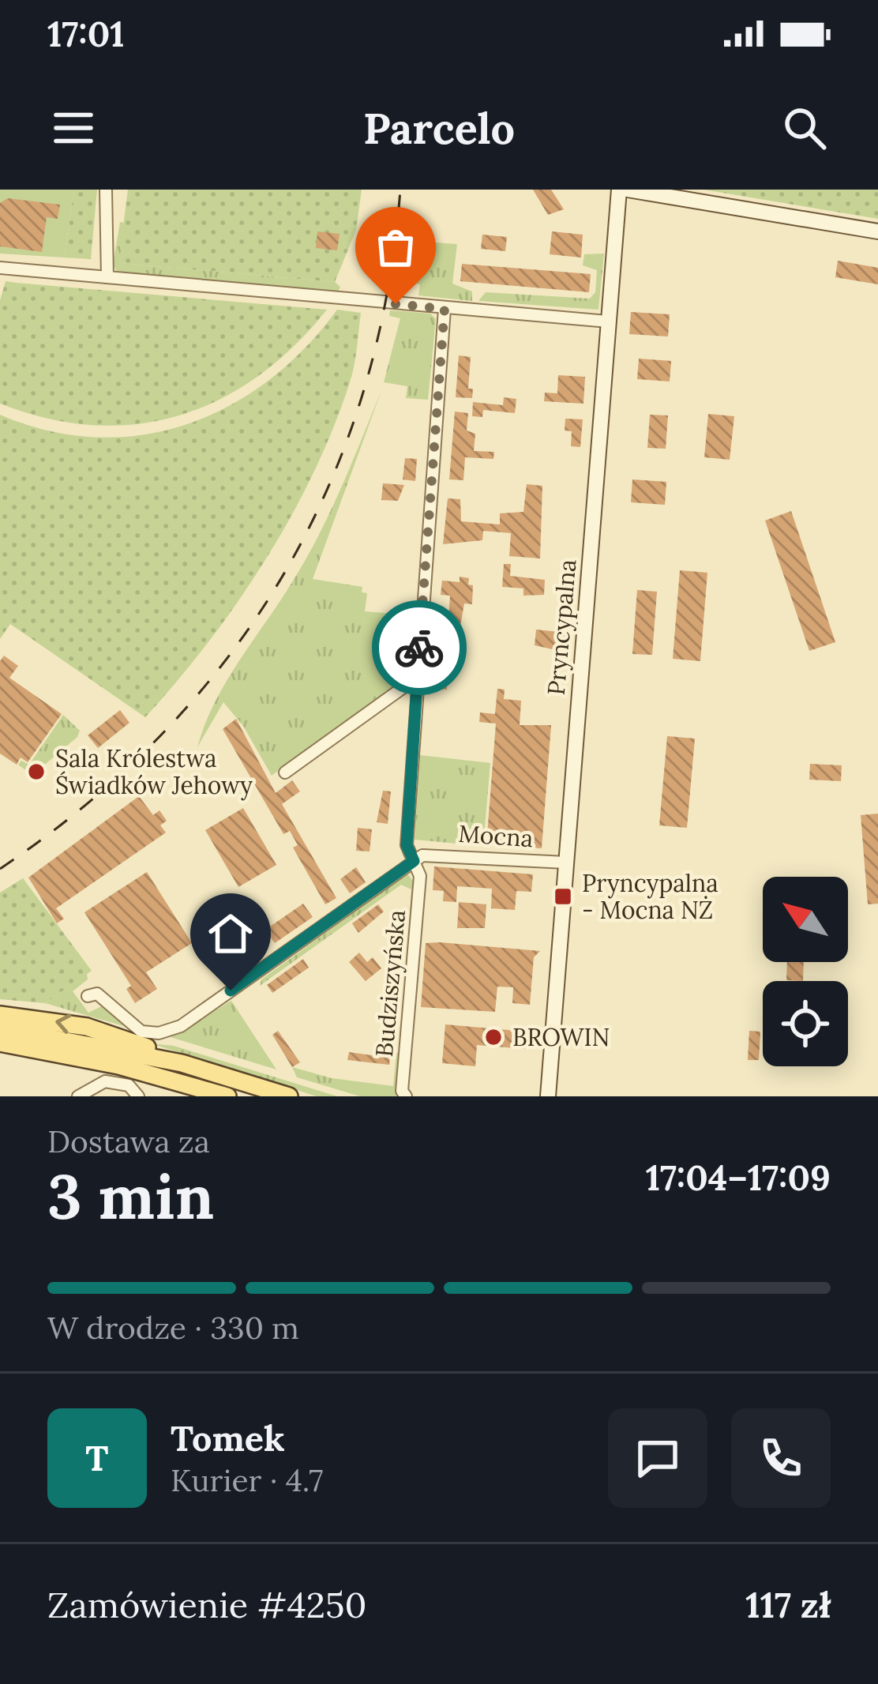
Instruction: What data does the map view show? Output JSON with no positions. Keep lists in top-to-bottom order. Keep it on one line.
{"streets":{"street":["Pryncypalna","Mocna","Budziszyńska"]},"crossings":[["Pryncypalna","Mocna"],["Mocna","Budziszyńska"]],"places":{"other":["Sala Królestwa Świadków Jehowy","BROWIN"],"transit":["Pryncypalna - Mocna NŻ"]},"north":"top left","page":{"status":"17:01","header":"Parcelo","heading":["3 min","Dostawa za","17:04–17:09"],"panel":["Tomek","Kurier · 4.7","Zamówienie #4250","117 zł"],"bar":"W drodze · 330 m","round":"T"}}
